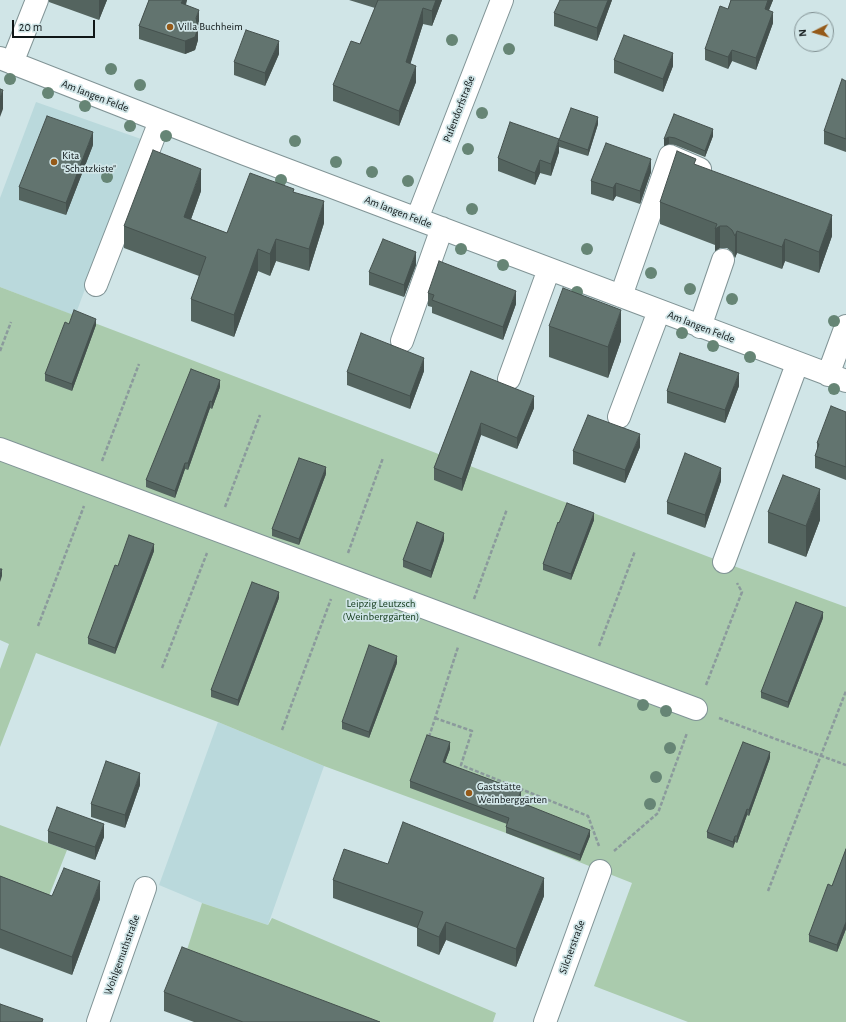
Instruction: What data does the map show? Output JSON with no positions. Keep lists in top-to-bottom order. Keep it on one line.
{"streets":{"street":["Am langen Felde","Pufendorfstraße","Silcherstraße","Wohlgemuthstraße"]},"crossings":[["Am langen Felde","Pufendorfstraße"]],"parks":["Leipzig Leutzsch (Weinberggärten)"],"places":["Villa Buchheim","Kita \"Schatzkiste\"","Gaststätte Weinberggärten"],"scale_bar":"20 m","north":"left"}
